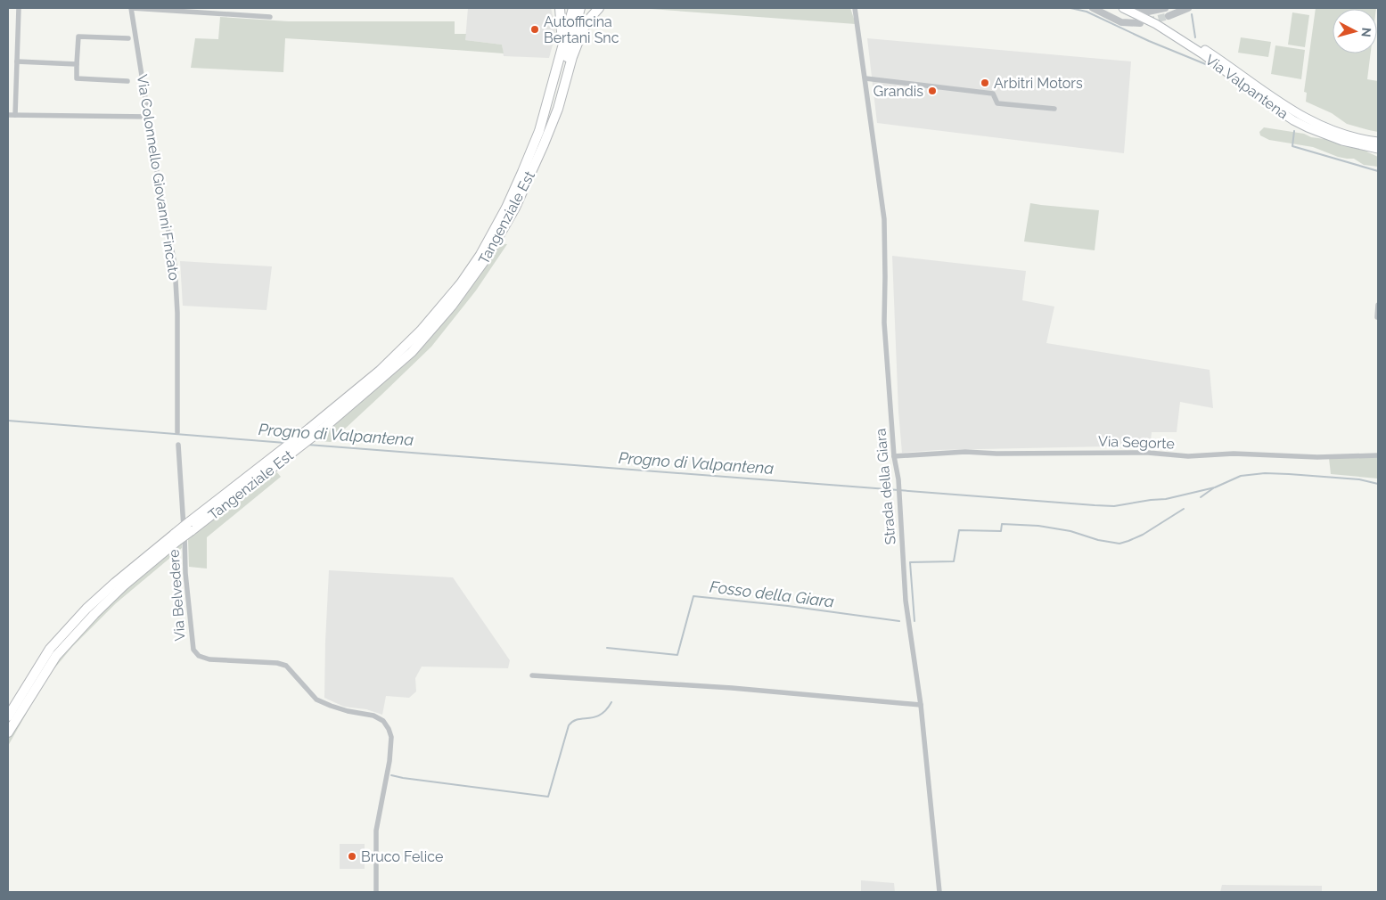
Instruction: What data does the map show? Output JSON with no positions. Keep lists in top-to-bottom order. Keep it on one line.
{"streets":{"highway":["Tangenziale Est"],"main road":["Via Valpantena"],"street":["Via Colonnello Giovanni Fincato","Via Segorte","Strada della Giara","Via Belvedere"]},"crossings":[["Via Segorte","Strada della Giara"]],"water":["Progno di Valpantena","Fosso della Giara"],"places":["Autofficina Bertani Snc","Arbitri Motors","Grandis","Bruco Felice"],"north":"right"}
